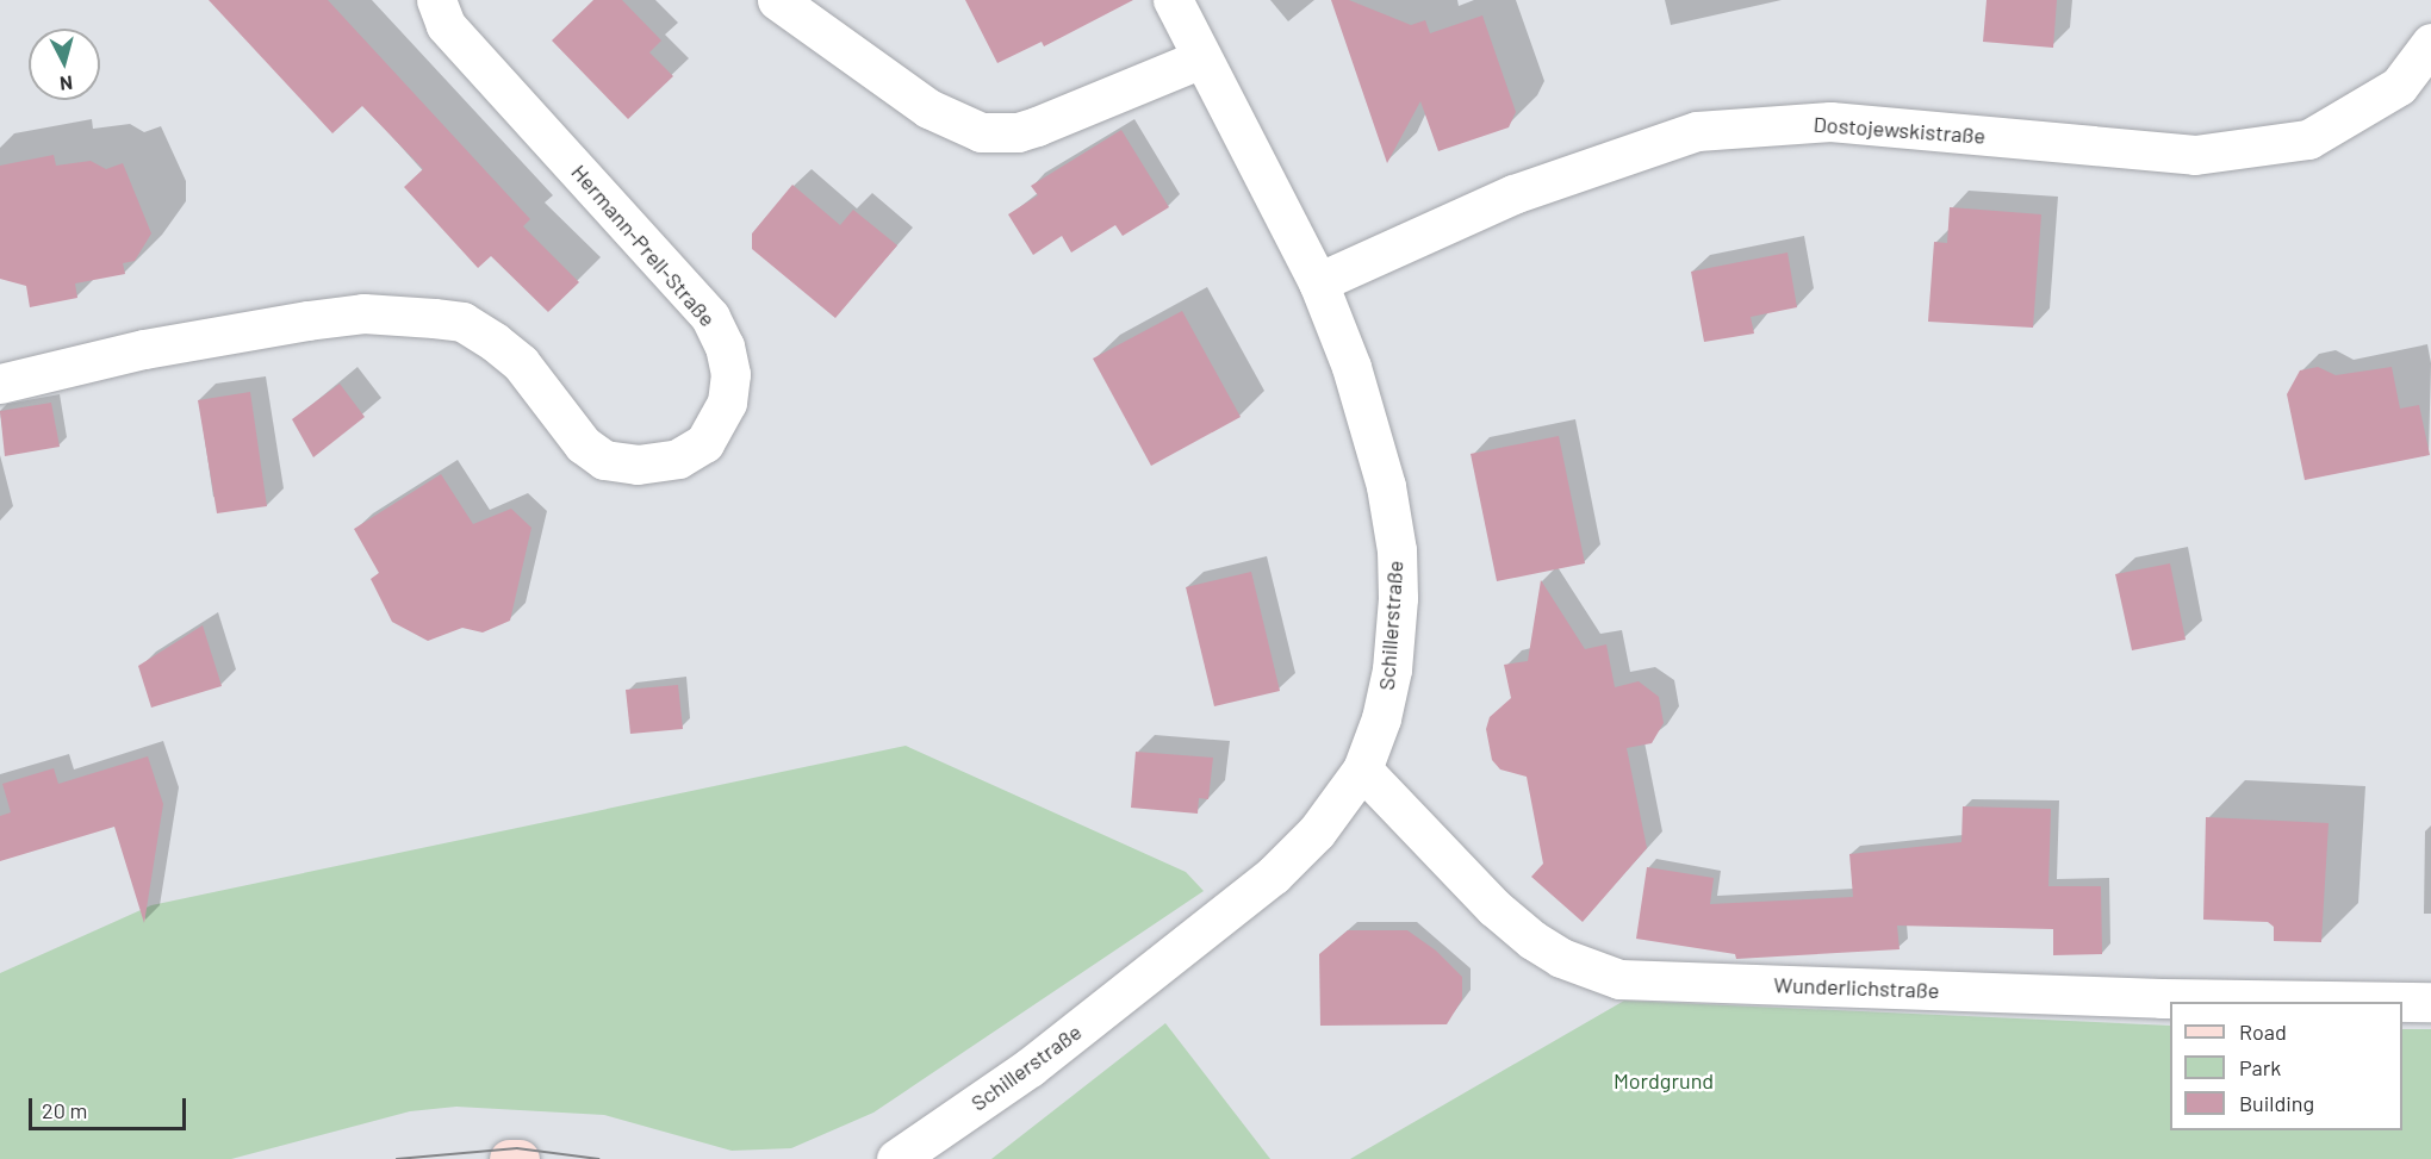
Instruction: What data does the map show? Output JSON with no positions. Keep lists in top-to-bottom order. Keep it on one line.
{"streets":{"street":["Dostojewskistraße","Hermann-Prell-Straße","Schillerstraße","Wunderlichstraße"]},"crossings":[["Dostojewskistraße","Schillerstraße"],["Schillerstraße","Wunderlichstraße"]],"parks":["Mordgrund"],"legend":["Road","Park","Building"],"scale_bar":"20 m","north":"bottom"}
